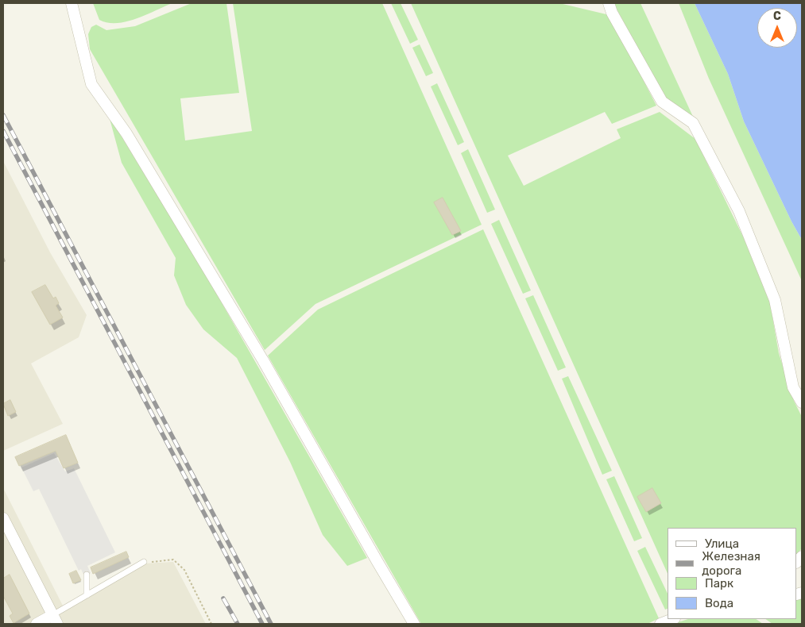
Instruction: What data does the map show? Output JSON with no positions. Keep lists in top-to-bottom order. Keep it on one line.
{"legend":["Улица","Железная дорога","Парк","Вода"],"north":"top"}
